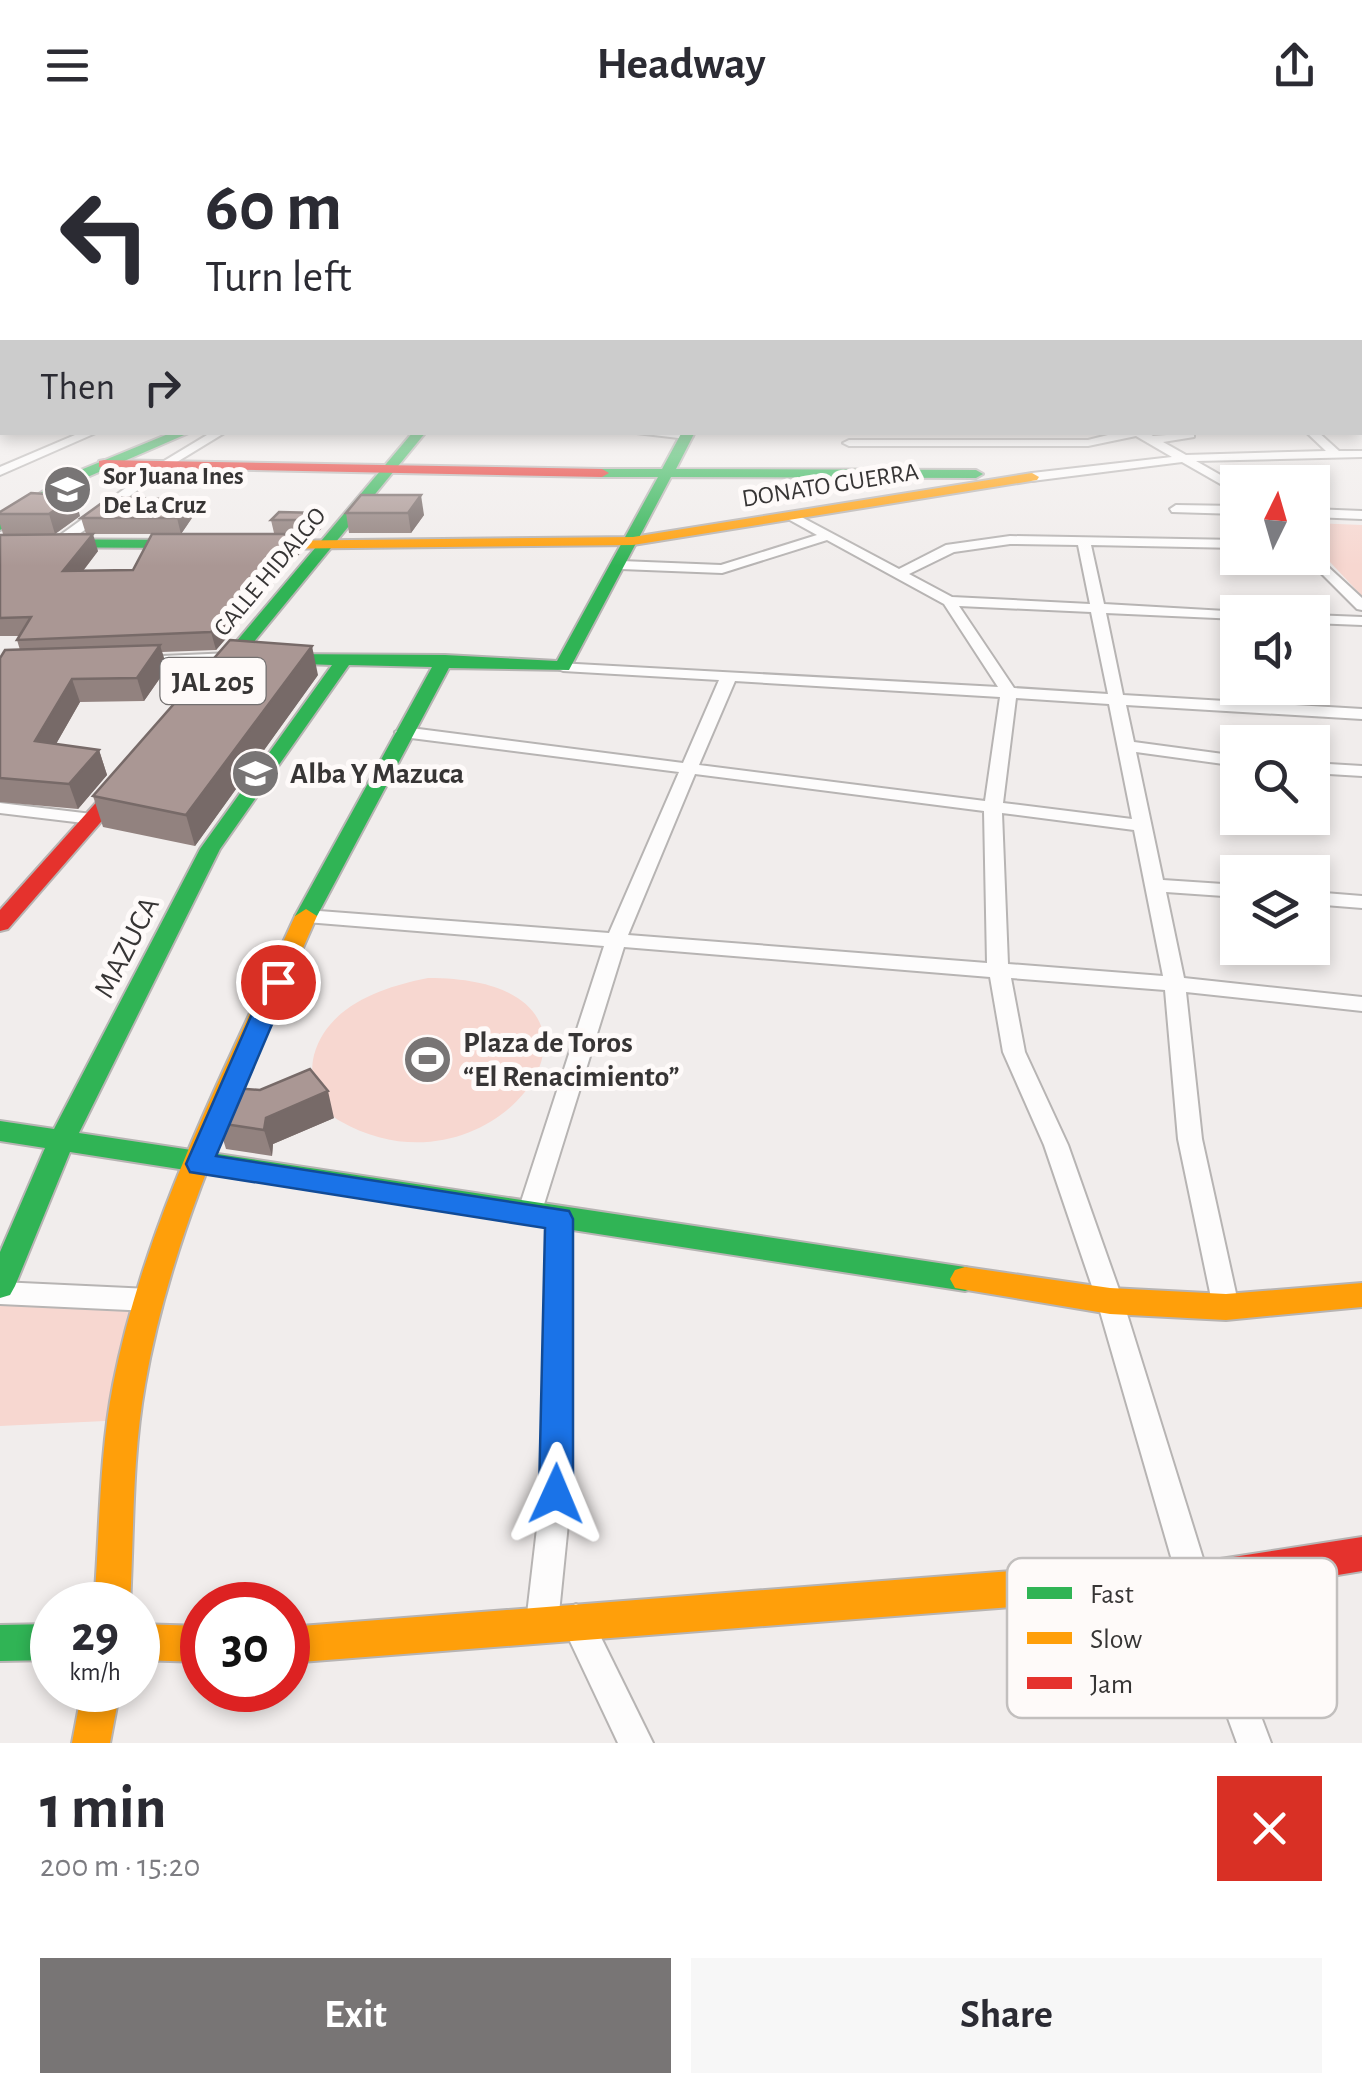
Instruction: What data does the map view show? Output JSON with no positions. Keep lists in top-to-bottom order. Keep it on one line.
{"streets":{"main road":["DONATO GUERRA","CALLE HIDALGO","JAL 205","MAZUCA"]},"crossings":[["DONATO GUERRA","CALLE HIDALGO"]],"places":{"school or university":["Sor Juana Ines De La Cruz","Alba Y Mazuca"],"sports":["Plaza de Toros “El Renacimiento”"]},"legend":["Fast","Slow","Jam"],"north":"top","page":{"header":"Headway","turn":["60 m","Turn left"],"then":"Then","speed":"29 km/h","limit":"30","heading":["1 min","200 m · 15:20"],"buttons":["Exit","Share"]}}
